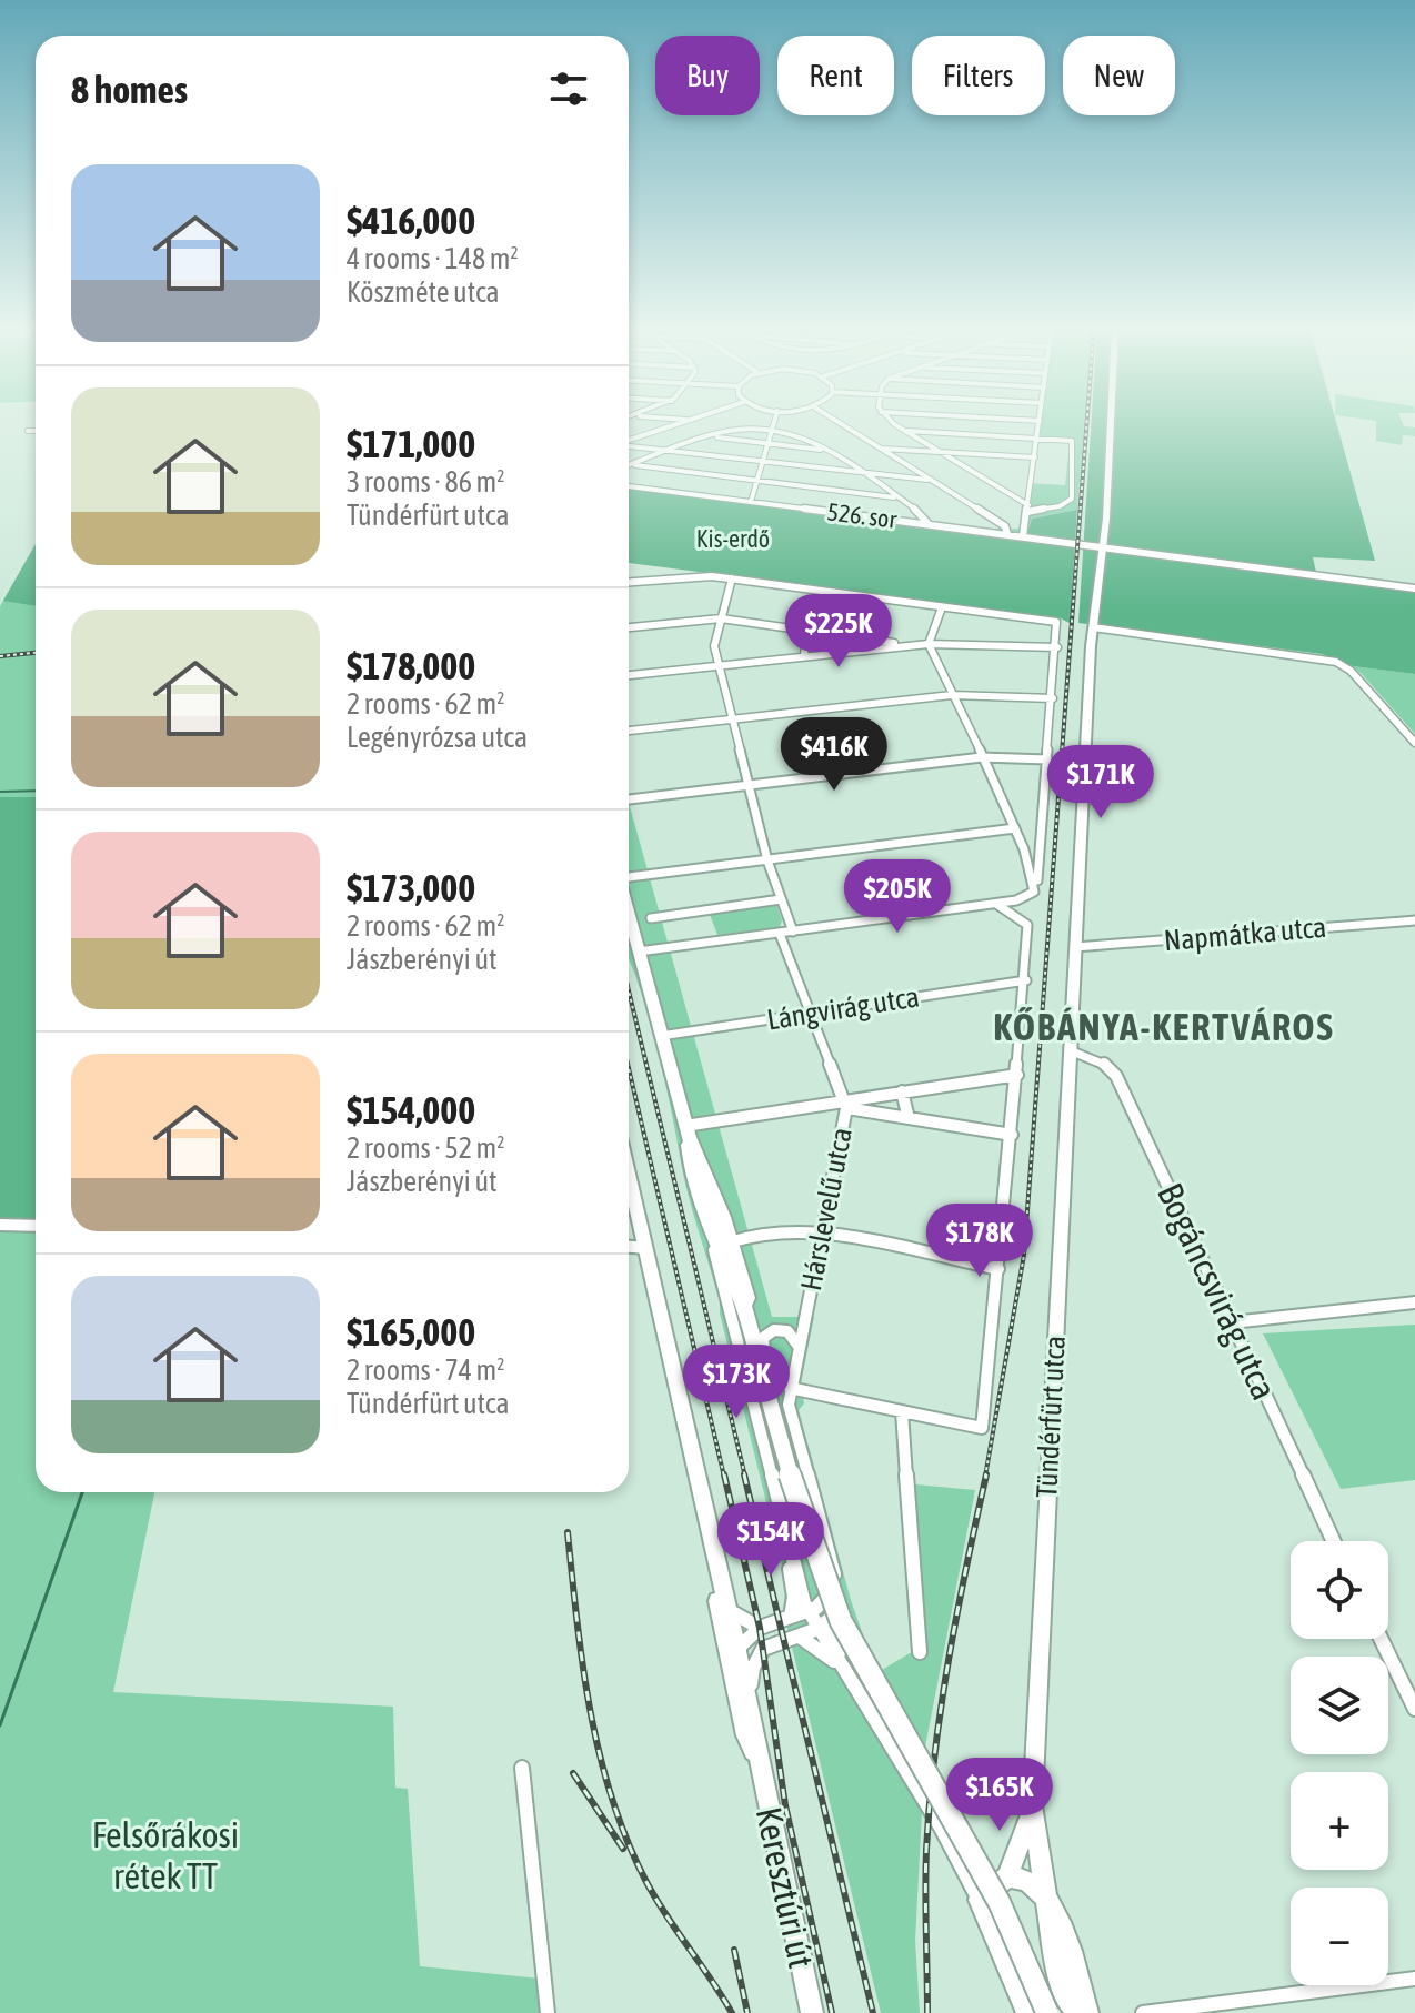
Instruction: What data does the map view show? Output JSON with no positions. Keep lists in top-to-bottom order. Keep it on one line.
{"streets":{"street":["526. sor","Napmátka utca","Lángvirág utca","Hárslevelű utca","Bogáncsvirág utca","Tündérfürt utca","Keresztúri út"]},"crossings":[["526. sor","Tündérfürt utca"],["Napmátka utca","Tündérfürt utca"],["Lángvirág utca","Hárslevelű utca"],["Bogáncsvirág utca","Tündérfürt utca"]],"districts":["KŐBÁNYA-KERTVÁROS"],"parks":["Kis-erdő","Felsőrákosi rétek TT"],"page":{"chip":["Buy","Rent","Filters","New"],"heading":"8 homes","list":[{"name":"$416,000","note":"4 rooms · 148 m² · Köszméte utca"},{"name":"$171,000","note":"3 rooms · 86 m² · Tündérfürt utca"},{"name":"$178,000","note":"2 rooms · 62 m² · Legényrózsa utca"},{"name":"$173,000","note":"2 rooms · 62 m² · Jászberényi út"},{"name":"$154,000","note":"2 rooms · 52 m² · Jászberényi út"},{"name":"$165,000","note":"2 rooms · 74 m² · Tündérfürt utca"}],"price":["$225K","$416K","$171K","$205K","$178K","$173K","$154K","$165K"],"map_buttons":["+","−"]}}
